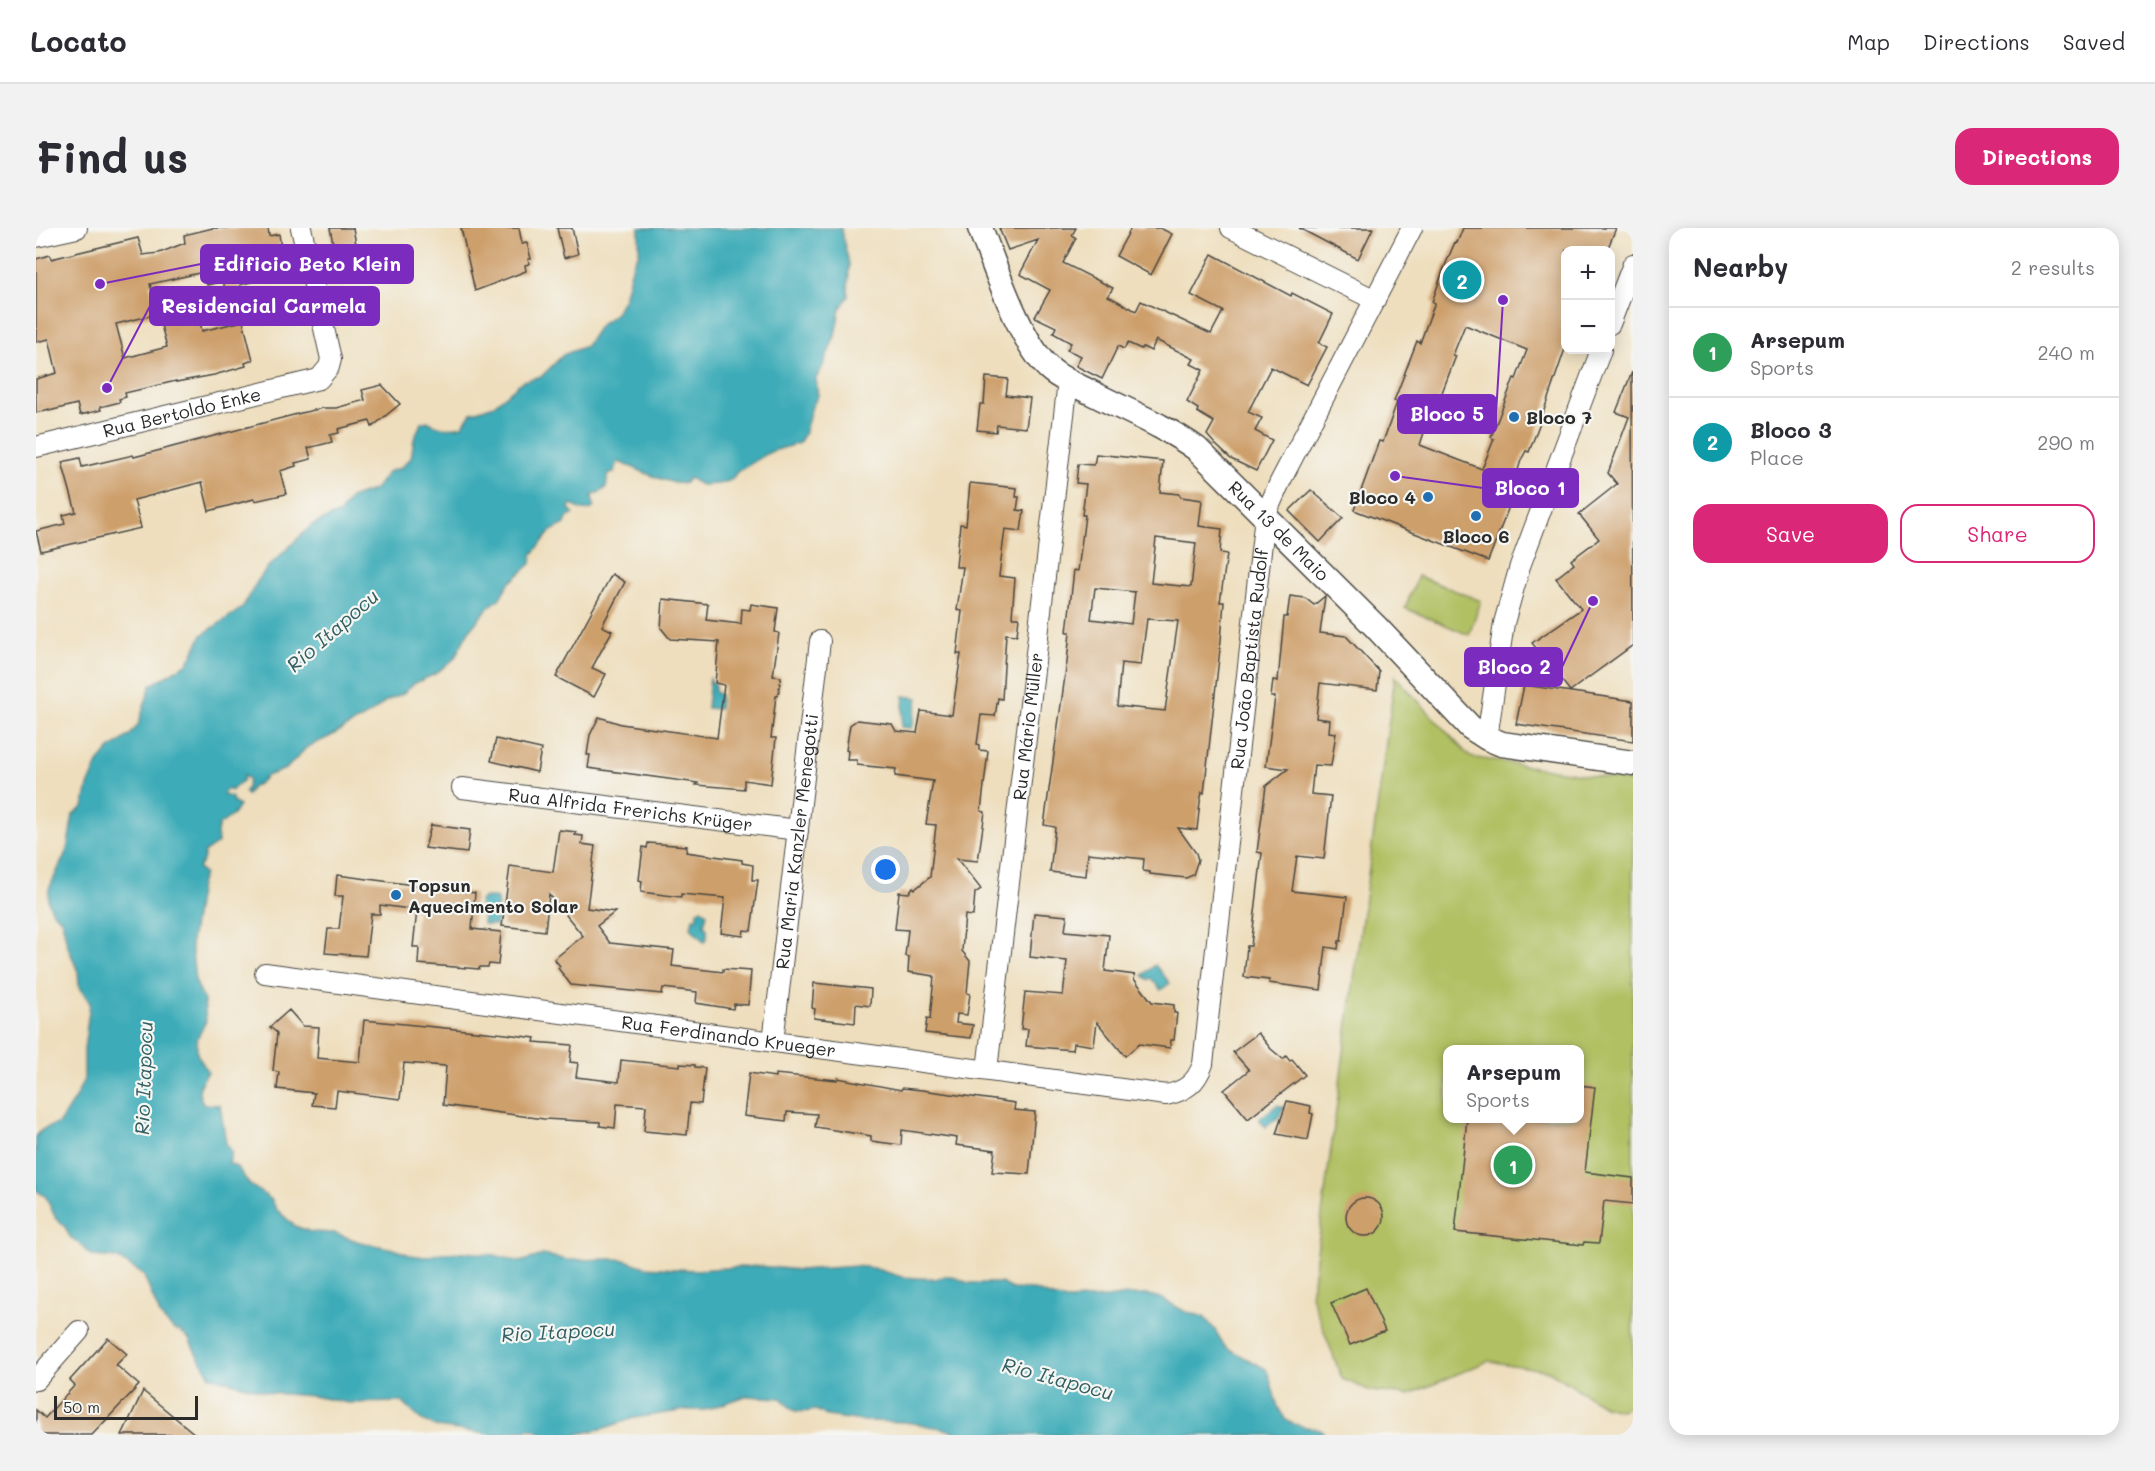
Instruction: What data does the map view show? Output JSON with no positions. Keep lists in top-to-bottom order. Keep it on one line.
{"streets":{"main road":["Rua 13 de Maio"],"street":["Rua Bertoldo Enke","Rua João Baptista Rudolf","Rua Mário Müller","Rua Alfrida Frerichs Krüger","Rua Maria Kanzler Menegotti","Rua Ferdinando Krueger"]},"crossings":[["Rua 13 de Maio","Rua João Baptista Rudolf"],["Rua 13 de Maio","Rua Mário Müller"],["Rua João Baptista Rudolf","Rua Ferdinando Krueger"],["Rua Mário Müller","Rua Ferdinando Krueger"],["Rua Alfrida Frerichs Krüger","Rua Maria Kanzler Menegotti"],["Rua Maria Kanzler Menegotti","Rua Ferdinando Krueger"]],"water":["Rio Itapocu"],"places":["Edificio Beto Klein","Bloco 5","Residencial Carmela","Bloco 7","Bloco 1","Bloco 4","Bloco 6","Bloco 2","Topsun Aquecimento Solar"],"scale_bar":"50 m","page":{"header":"Locato","nav":["Map","Directions","Saved"],"buttons":["Directions",["Save","Share"]],"title":"Find us","heading":["Nearby","2 results"],"map_buttons":["+","−"],"pins":["2","1"],"list":[{"mark":"1","name":"Arsepum","note":"Sports","value":"240 m"},{"mark":"2","name":"Bloco 3","note":"Place","value":"290 m"}],"popup":["Arsepum","Sports"],"scale":"50 m"}}
